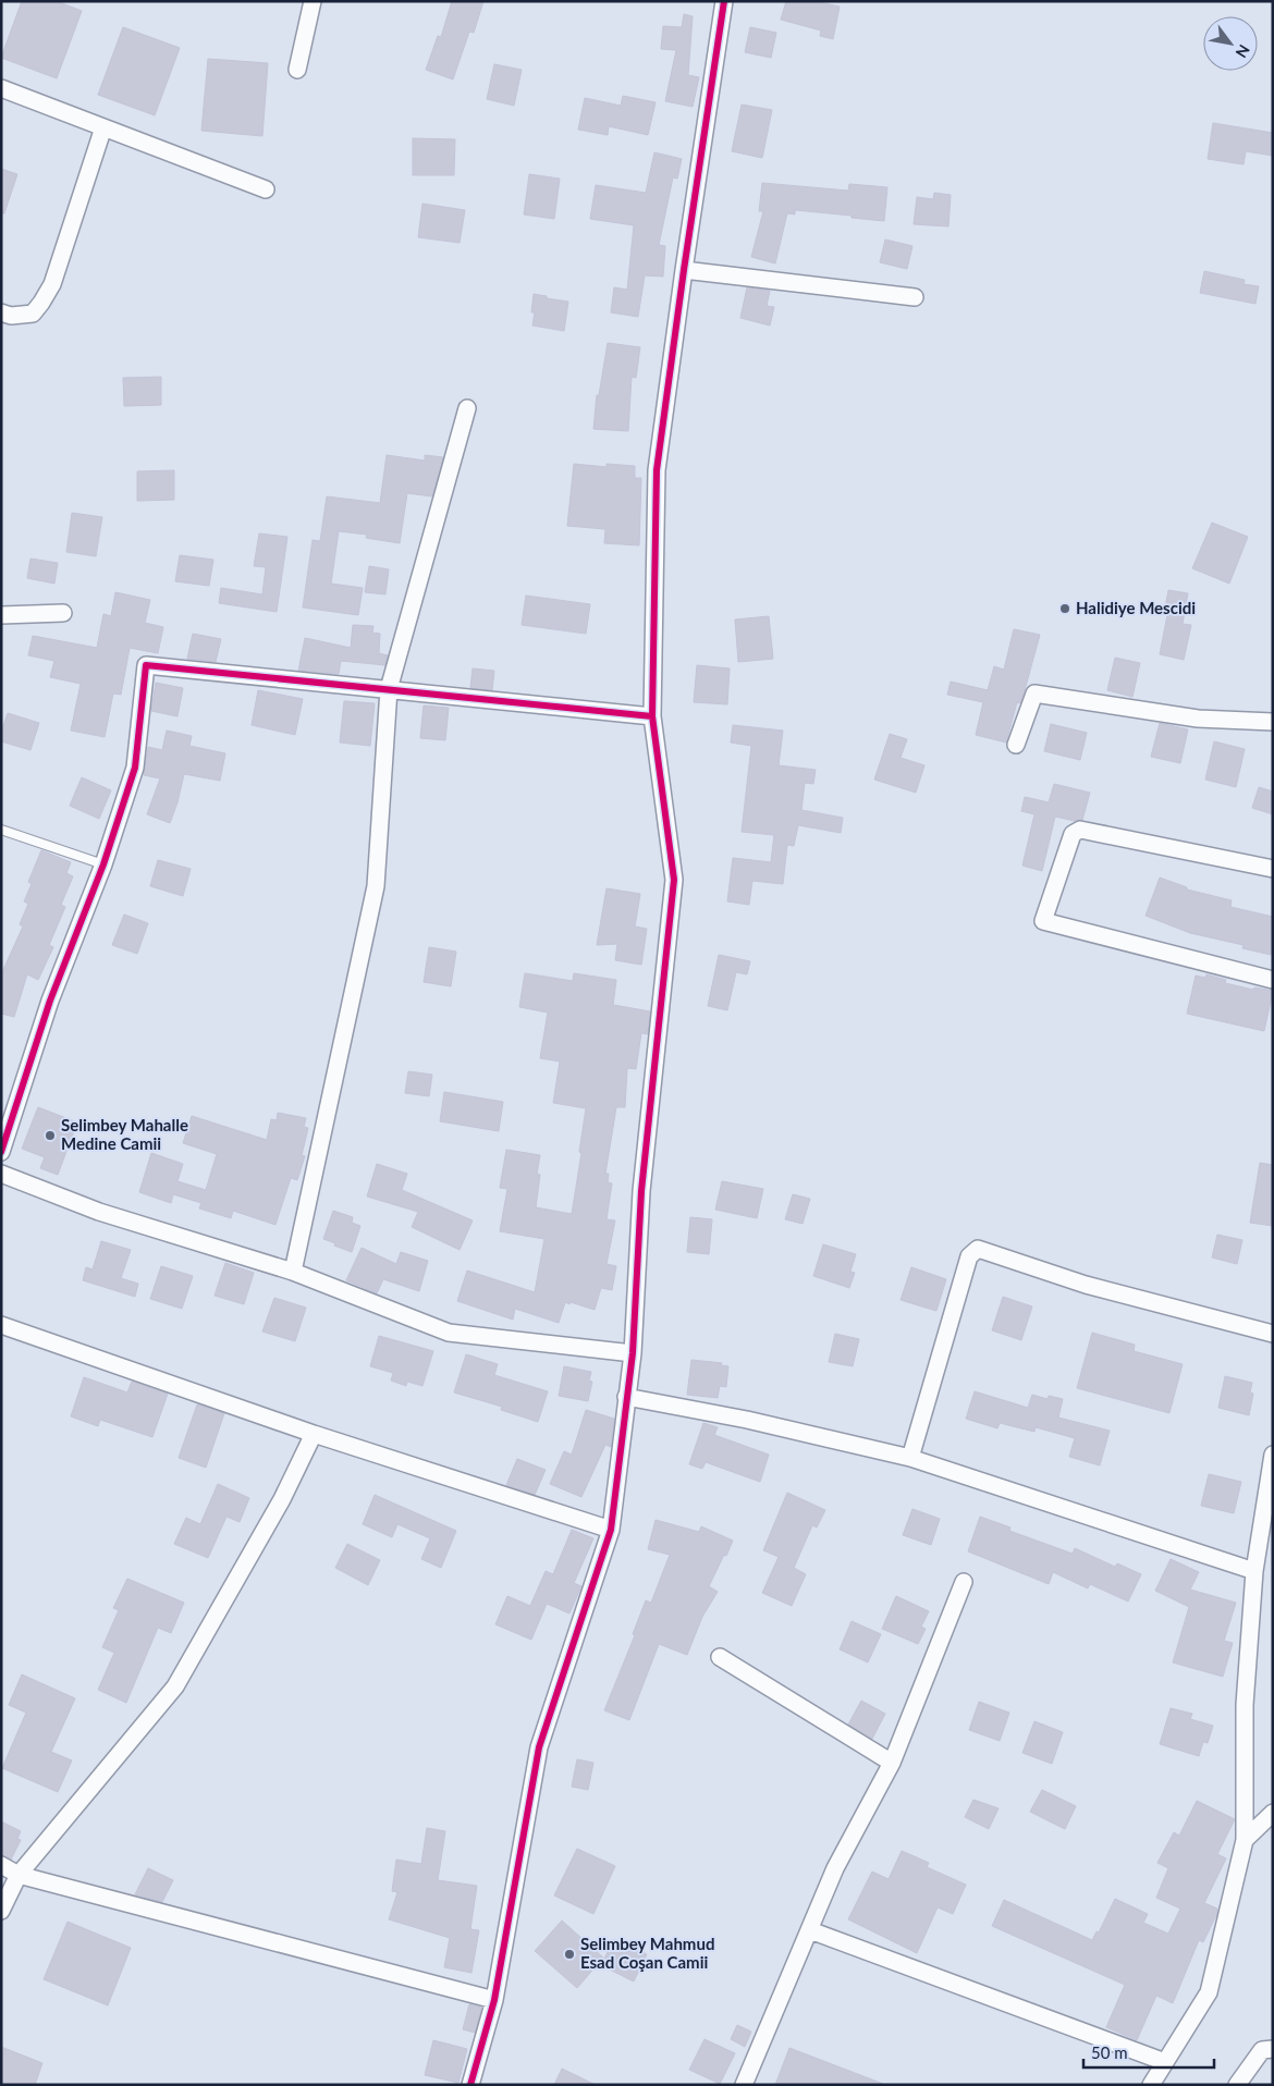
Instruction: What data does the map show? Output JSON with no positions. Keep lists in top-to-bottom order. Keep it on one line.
{"places":["Halidiye Mescidi","Selimbey Mahalle Medine Camii","Selimbey Mahmud Esad Coşan Camii"],"scale_bar":"50 m","north":"bottom right"}
